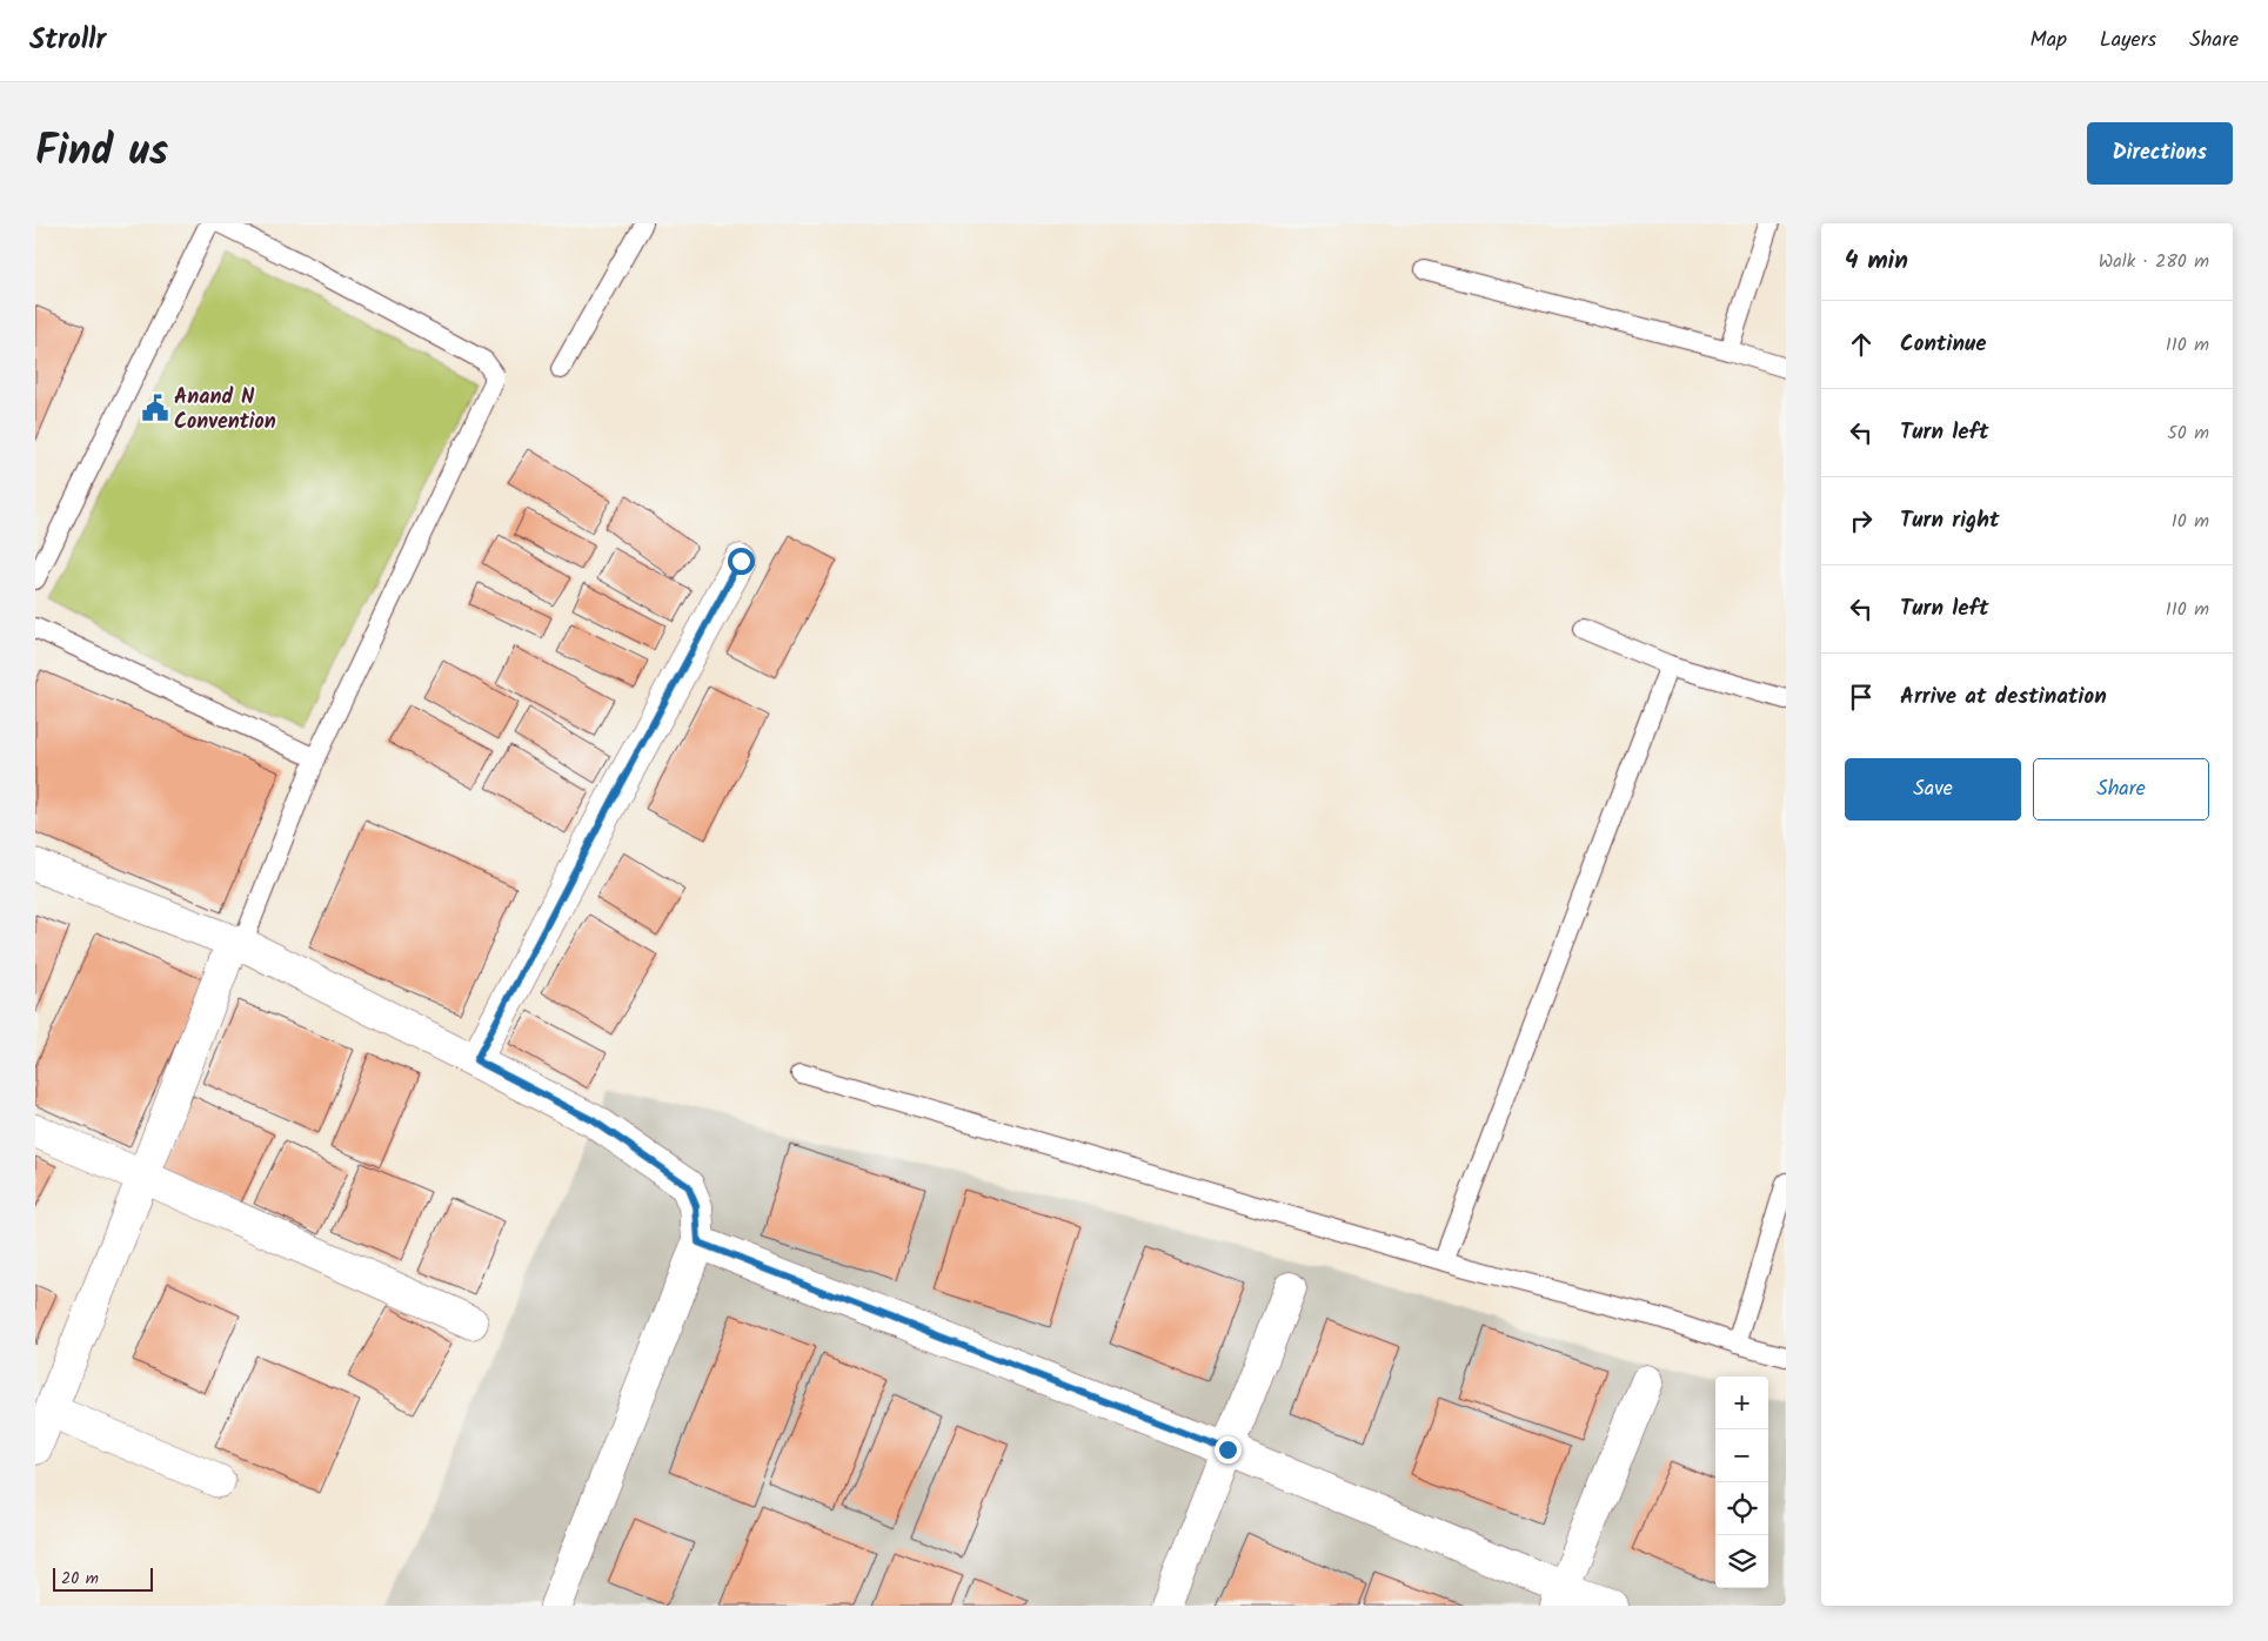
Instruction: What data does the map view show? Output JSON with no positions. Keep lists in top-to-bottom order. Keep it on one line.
{"places":{"public building":["Anand N Convention"]},"scale_bar":"20 m","page":{"header":"Strollr","nav":["Map","Layers","Share"],"title":"Find us","buttons":["Directions",["Save","Share"]],"heading":["4 min","Walk · 280 m"],"list":[["Continue","110 m"],["Turn left","50 m"],["Turn right","10 m"],["Turn left","110 m"],"Arrive at destination"],"map_buttons":["+","−"],"scale":"20 m"}}
